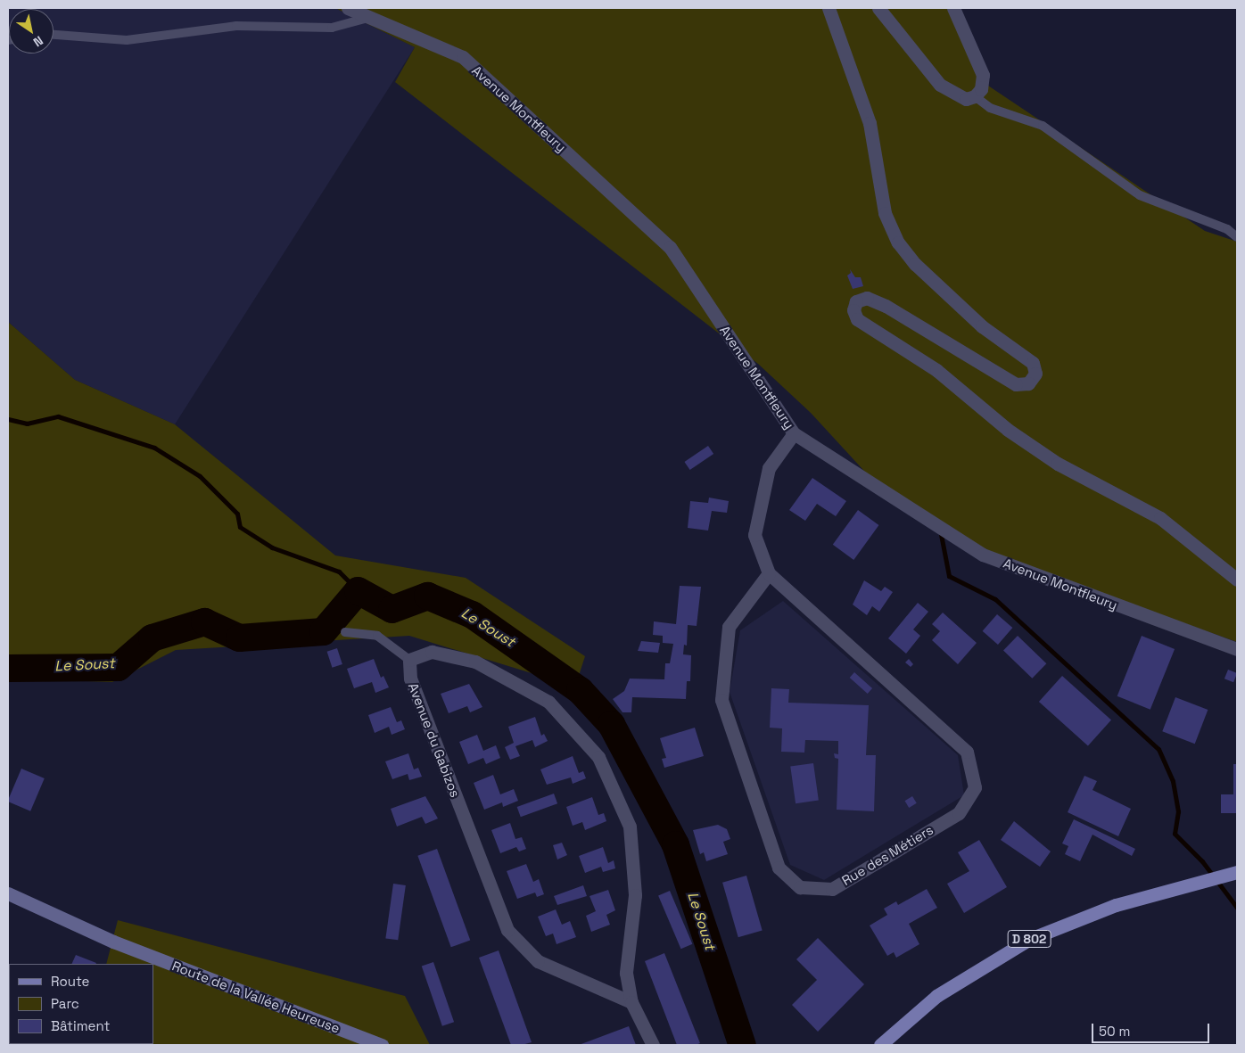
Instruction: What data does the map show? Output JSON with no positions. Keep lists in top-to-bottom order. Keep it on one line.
{"streets":{"main road":["D 802"],"street":["Avenue Montfleury","Avenue du Gabizos","Rue des Métiers","Route de la Vallée Heureuse"]},"crossings":[["Avenue Montfleury","Rue des Métiers"]],"water":["Le Soust"],"legend":["Route","Parc","Bâtiment"],"scale_bar":"50 m","north":"bottom right"}
